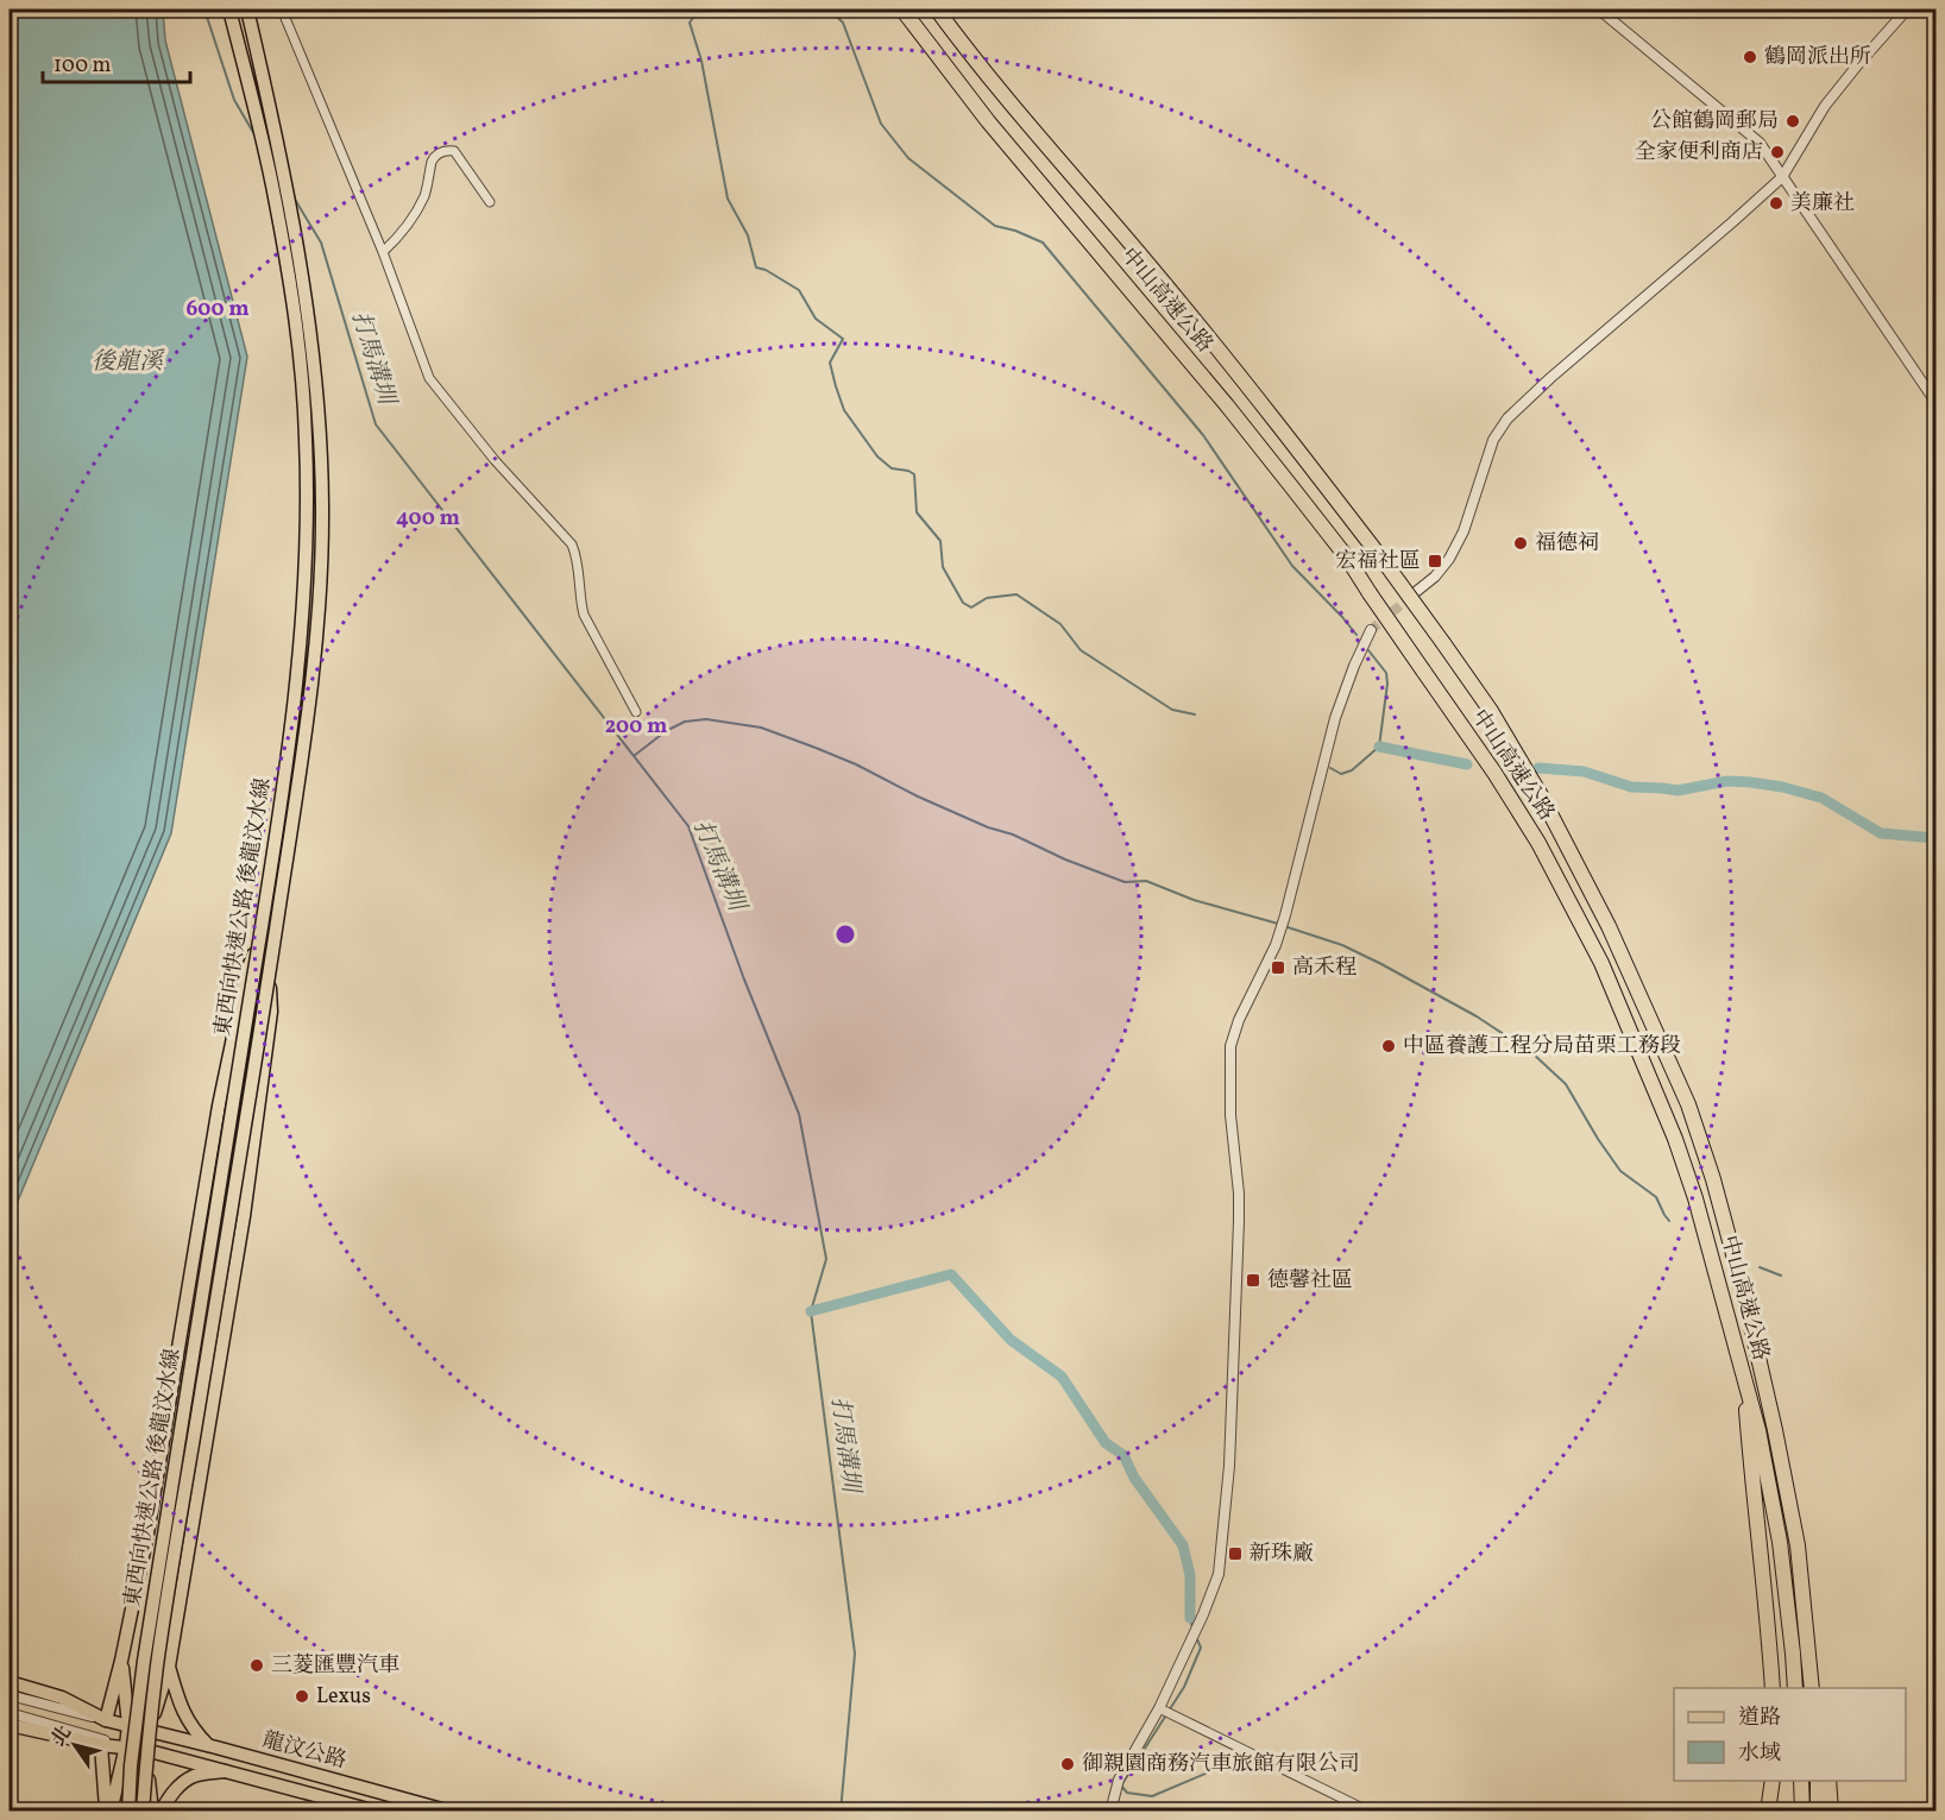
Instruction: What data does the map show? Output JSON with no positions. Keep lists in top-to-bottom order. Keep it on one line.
{"streets":{"highway":["中山高速公路"],"main road":["東西向快速公路 後龍汶水線","龍汶公路"]},"water":["打馬溝圳","後龍溪"],"places":{"other":["鶴岡派出所","公館鶴岡郵局","全家便利商店","美廉社","福德祠","中區養護工程分局苗栗工務段","三菱匯豐汽車","Lexus","御親園商務汽車旅館有限公司"],"transit":["宏福社區","高禾程","德馨社區","新珠廠"]},"legend":["道路","水域"],"scale_bar":"100 m","north":"top left","rings":["600 m","400 m","200 m"]}
